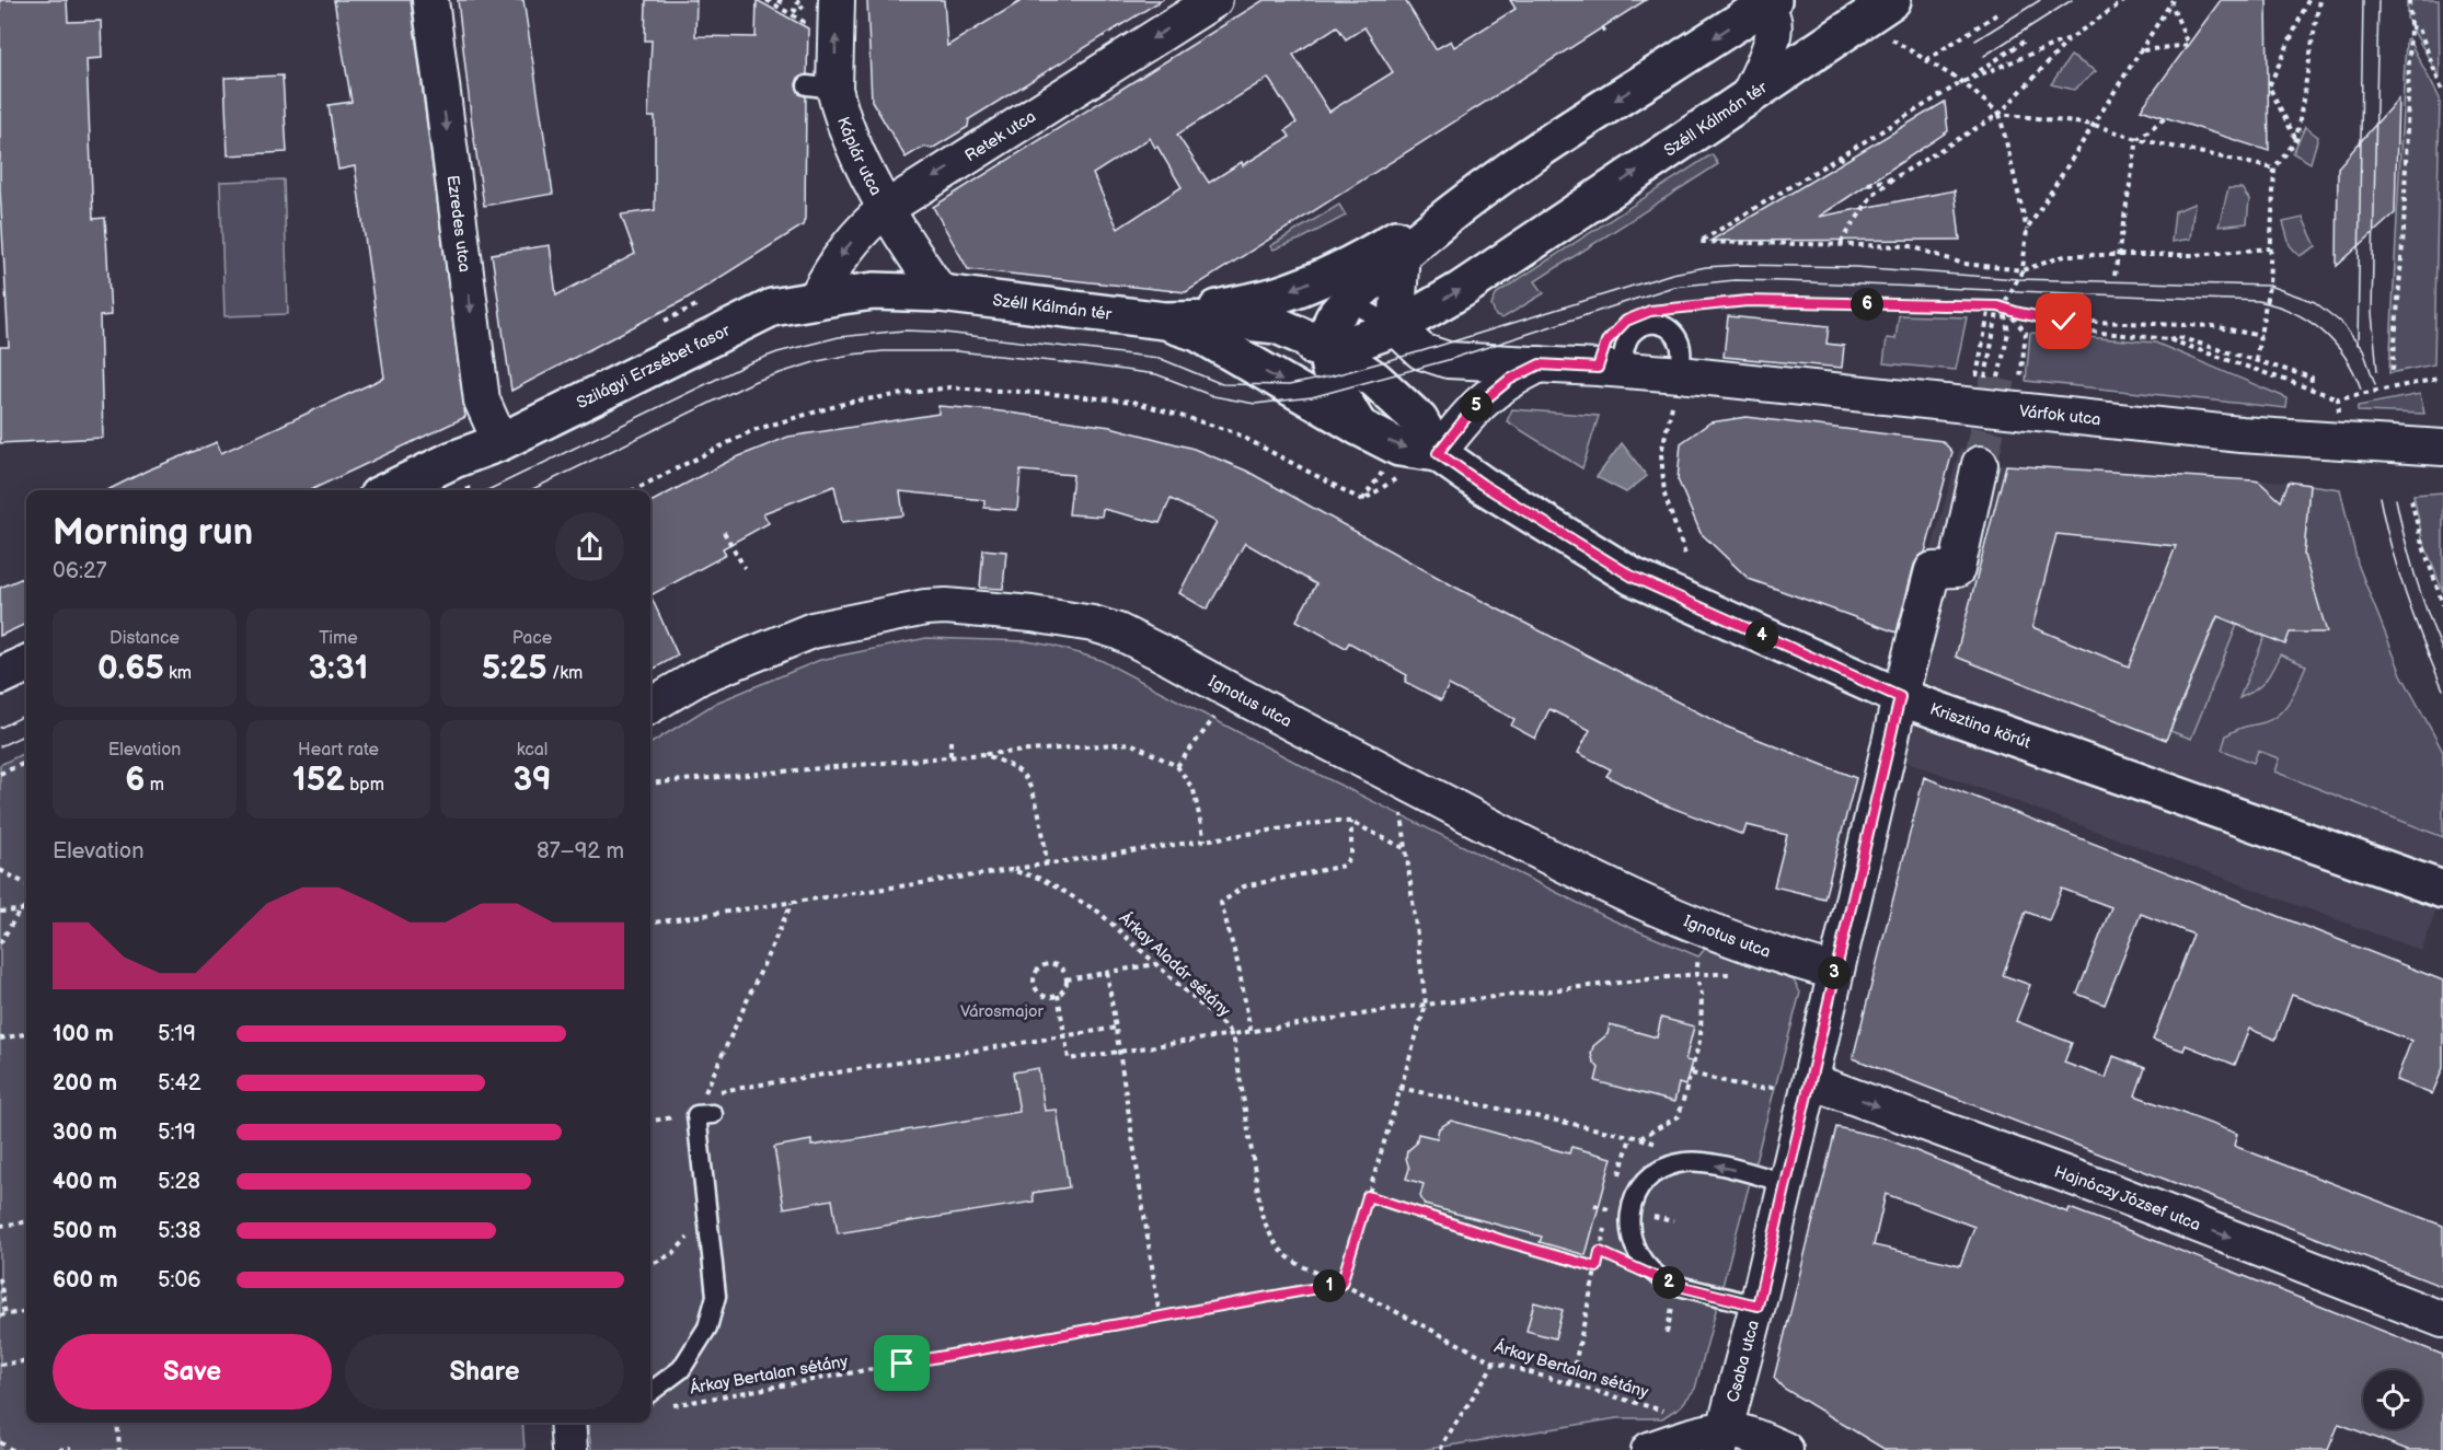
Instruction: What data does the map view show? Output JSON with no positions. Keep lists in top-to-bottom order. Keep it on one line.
{"streets":{"main road":["Széll Kálmán tér","Szilágyi Erzsébet fasor","Krisztina körút"],"street":["Retek utca","Káplár utca","Ezredes utca","Várfok utca","Ignotus utca","Hajnóczy József utca","Csaba utca"],"path":["Árkay Aladár sétány","Árkay Bertalan sétány"]},"crossings":[["Széll Kálmán tér","Káplár utca"],["Széll Kálmán tér","Szilágyi Erzsébet fasor"],["Széll Kálmán tér","Várfok utca"],["Széll Kálmán tér","Krisztina körút"],["Retek utca","Káplár utca"],["Retek utca","Szilágyi Erzsébet fasor"],["Káplár utca","Szilágyi Erzsébet fasor"],["Ezredes utca","Szilágyi Erzsébet fasor"],["Várfok utca","Krisztina körút"],["Ignotus utca","Csaba utca"],["Krisztina körút","Csaba utca"],["Hajnóczy József utca","Csaba utca"]],"one_way":["Retek utca","Káplár utca","Ezredes utca","Hajnóczy József utca"],"parks":["Városmajor"],"page":{"pins":["6","5","4","3","2","1"],"heading":["Morning run","06:27"],"stats":[["Distance","0.65 km"],["Time","3:31"],["Pace","5:25 /km"],["Elevation","6 m"],["Heart rate","152 bpm"],["kcal","39"]],"chart":["Elevation","87–92 m"],"list":[{"name":"100 m","note":"5:19"},{"name":"200 m","note":"5:42"},{"name":"300 m","note":"5:19"},{"name":"400 m","note":"5:28"},{"name":"500 m","note":"5:38"},{"name":"600 m","note":"5:06"}],"buttons":["Save","Share"]}}
